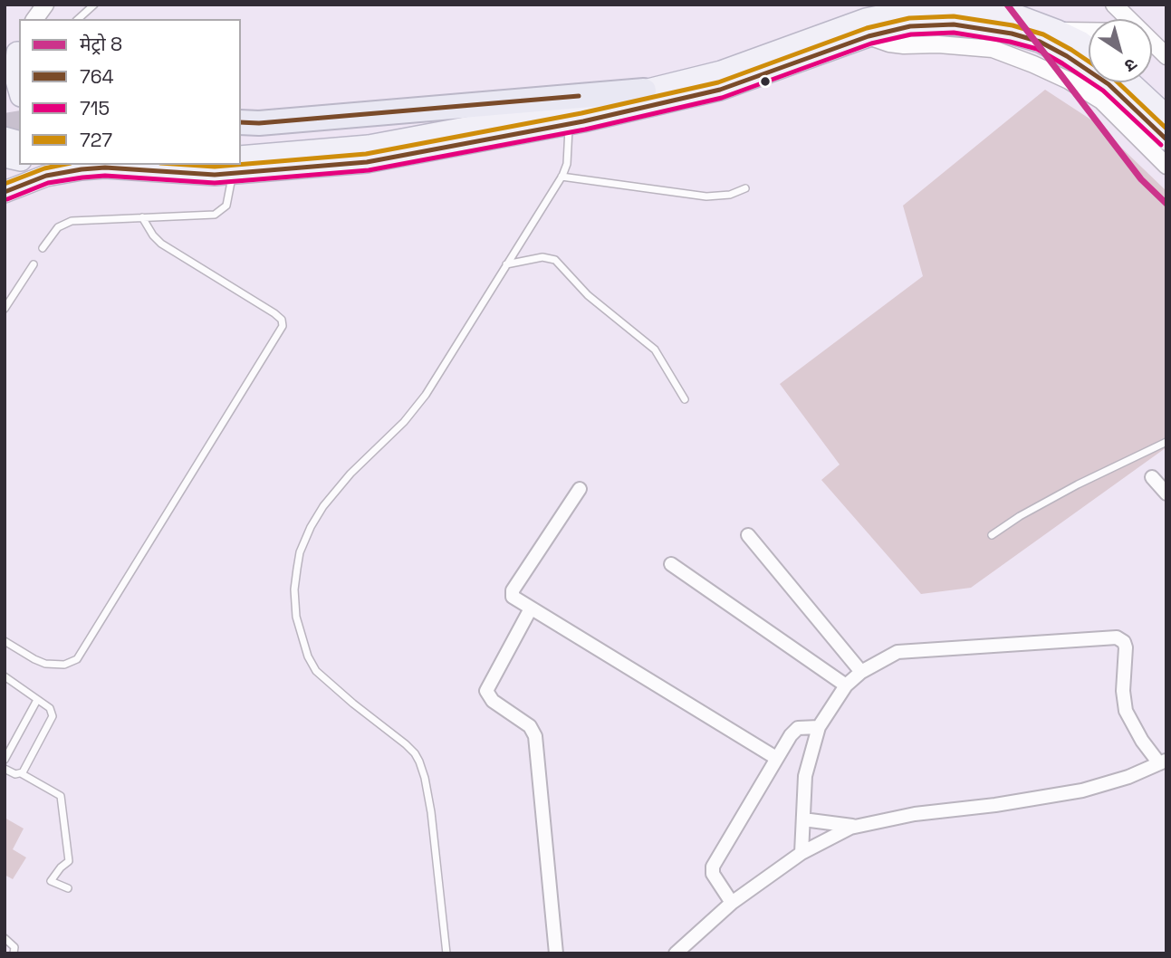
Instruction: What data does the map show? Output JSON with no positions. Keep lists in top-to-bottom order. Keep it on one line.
{"lines":["metro line 8","transit line 727","transit line 764","transit line 715"],"legend":["मेट्रो 8","764","715","727"],"north":"bottom right"}
